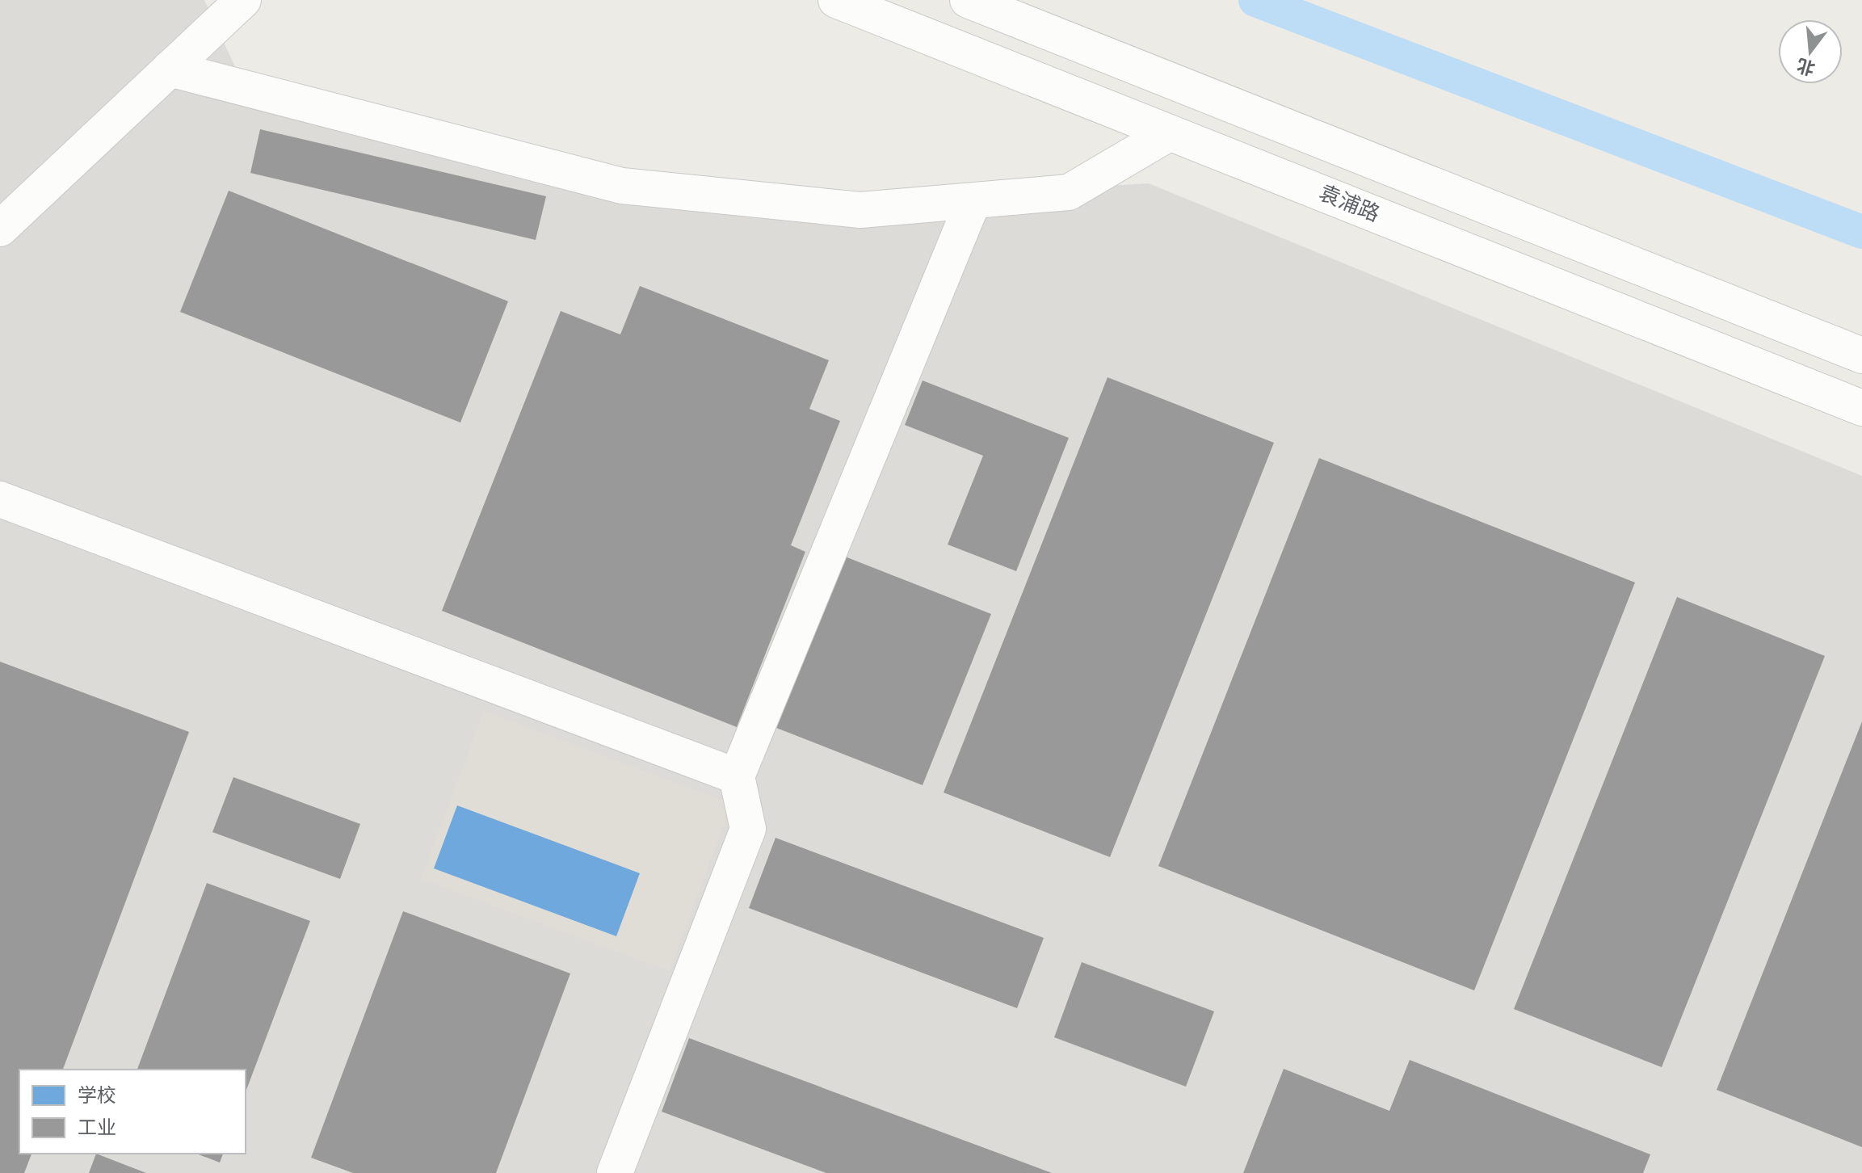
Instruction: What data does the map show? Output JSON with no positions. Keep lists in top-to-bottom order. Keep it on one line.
{"streets":{"street":["袁浦路"]},"legend":["学校","工业"],"north":"bottom"}
